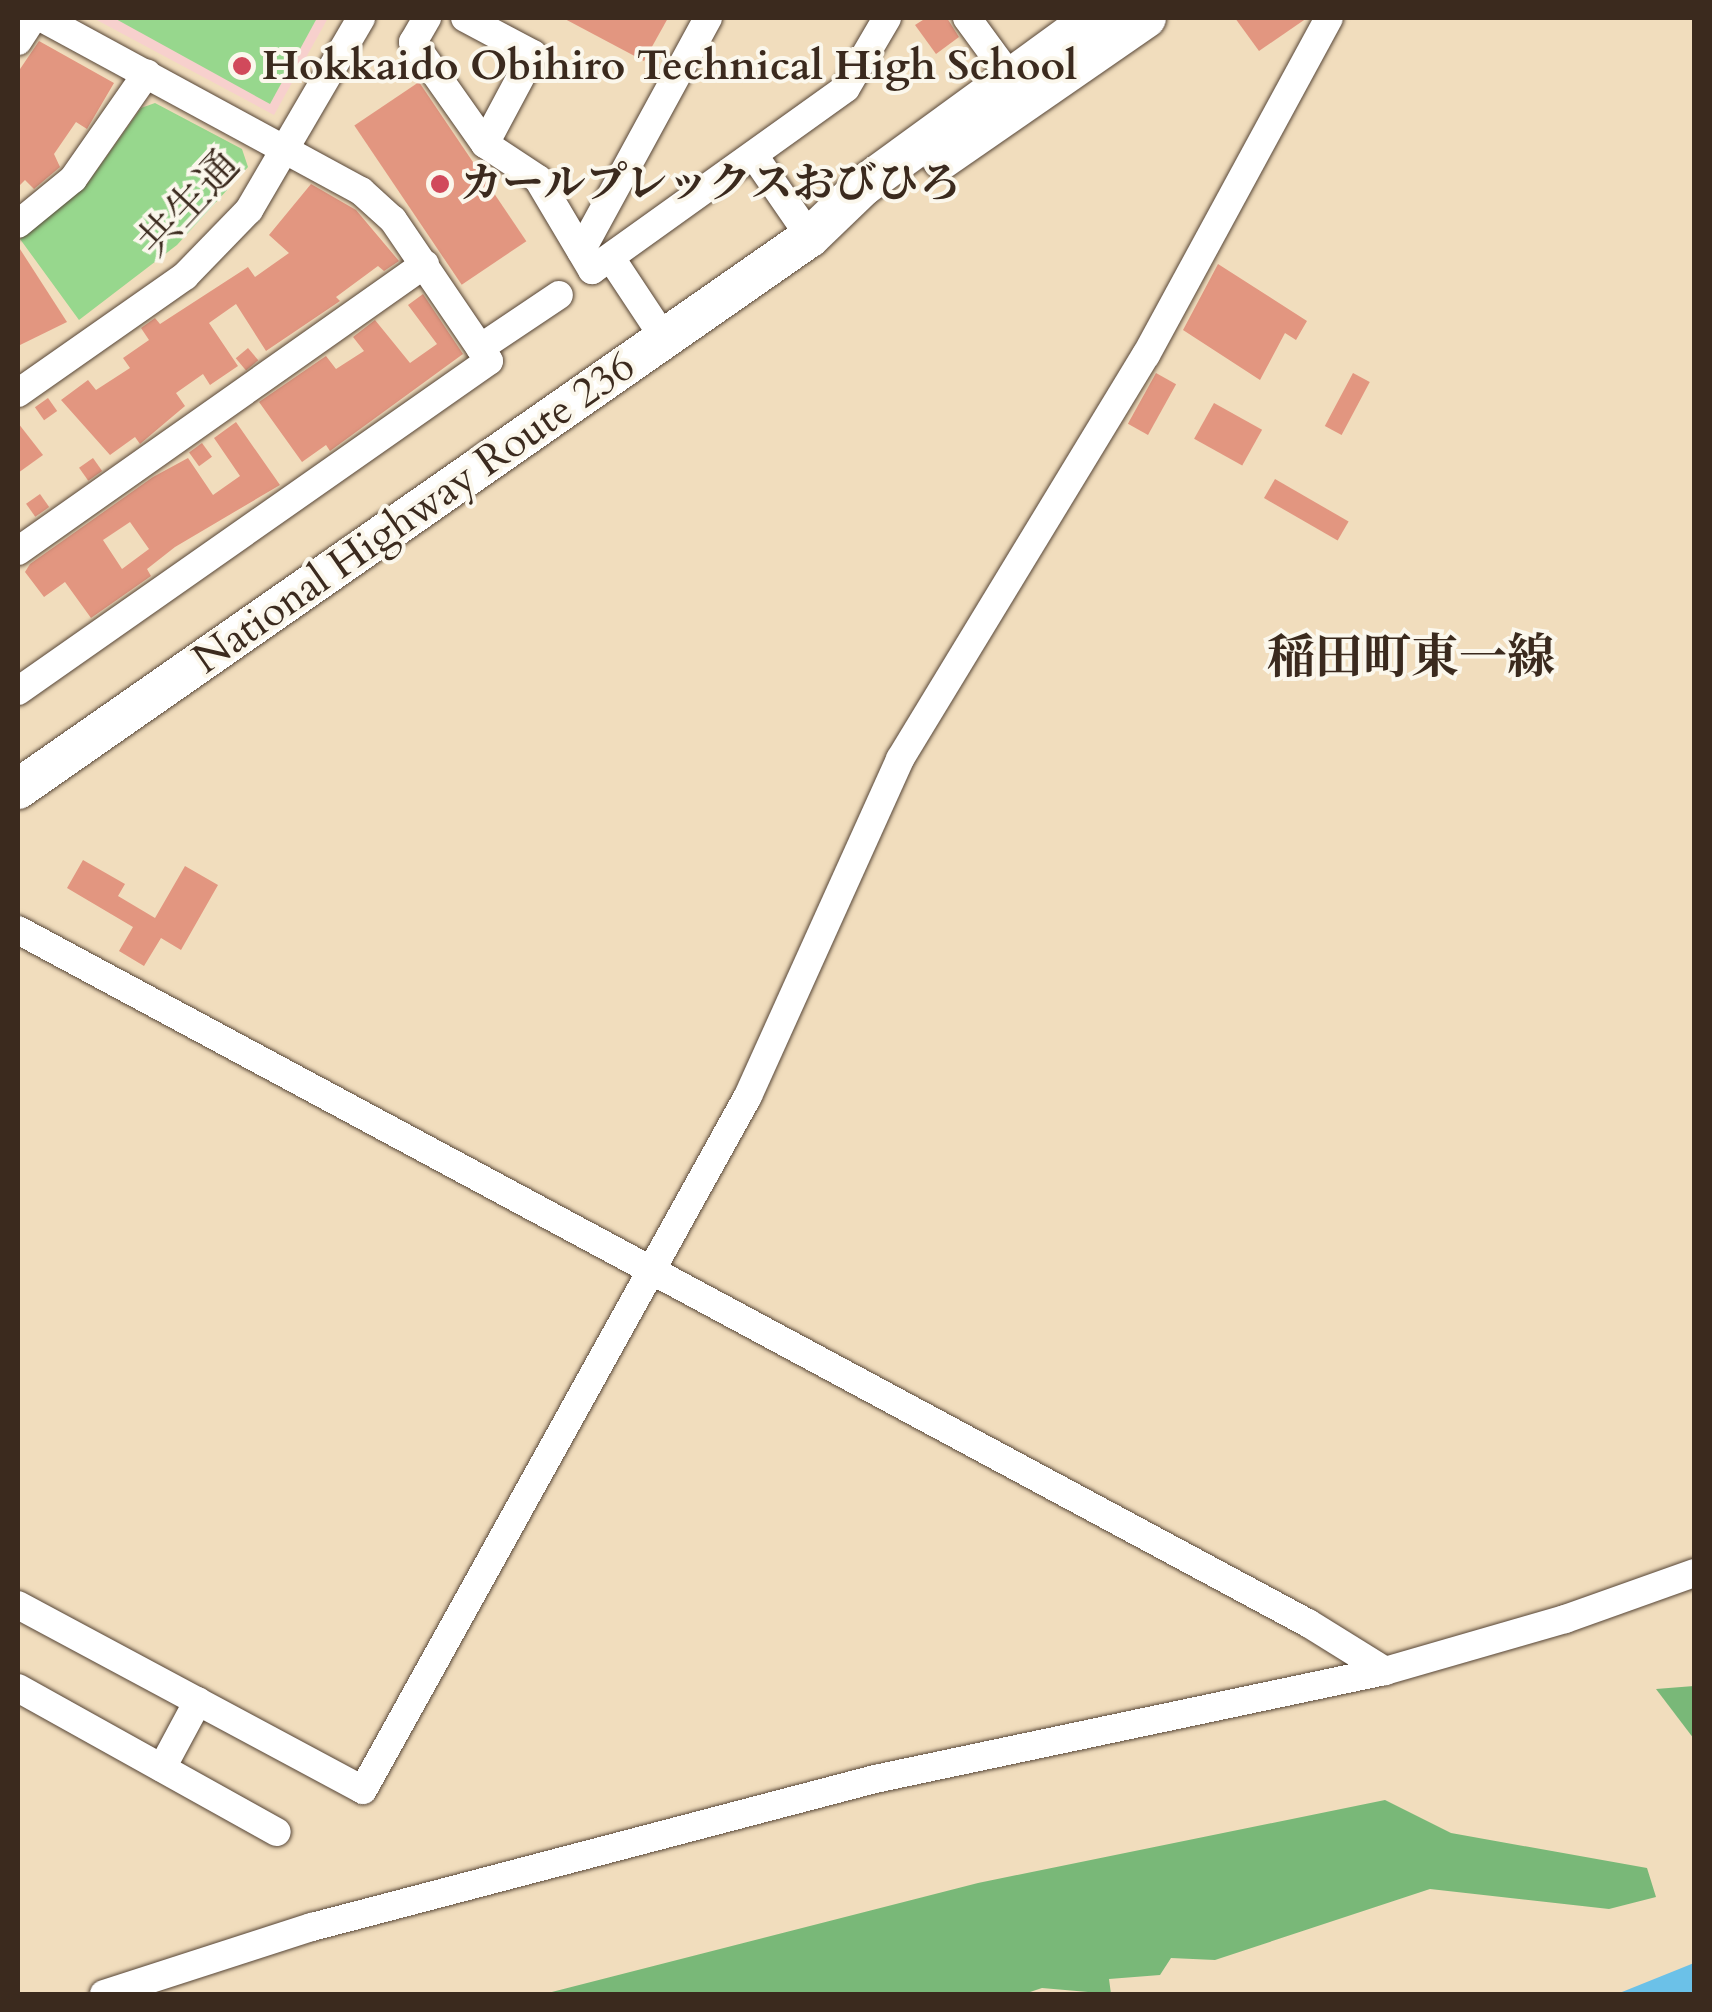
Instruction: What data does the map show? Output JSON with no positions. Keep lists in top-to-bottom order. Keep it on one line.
{"streets":{"highway":["National Highway Route 236"],"street":["共生通"]},"districts":["稲田町東一線"],"places":["Hokkaido Obihiro Technical High School","カールプレックスおびひろ"]}
